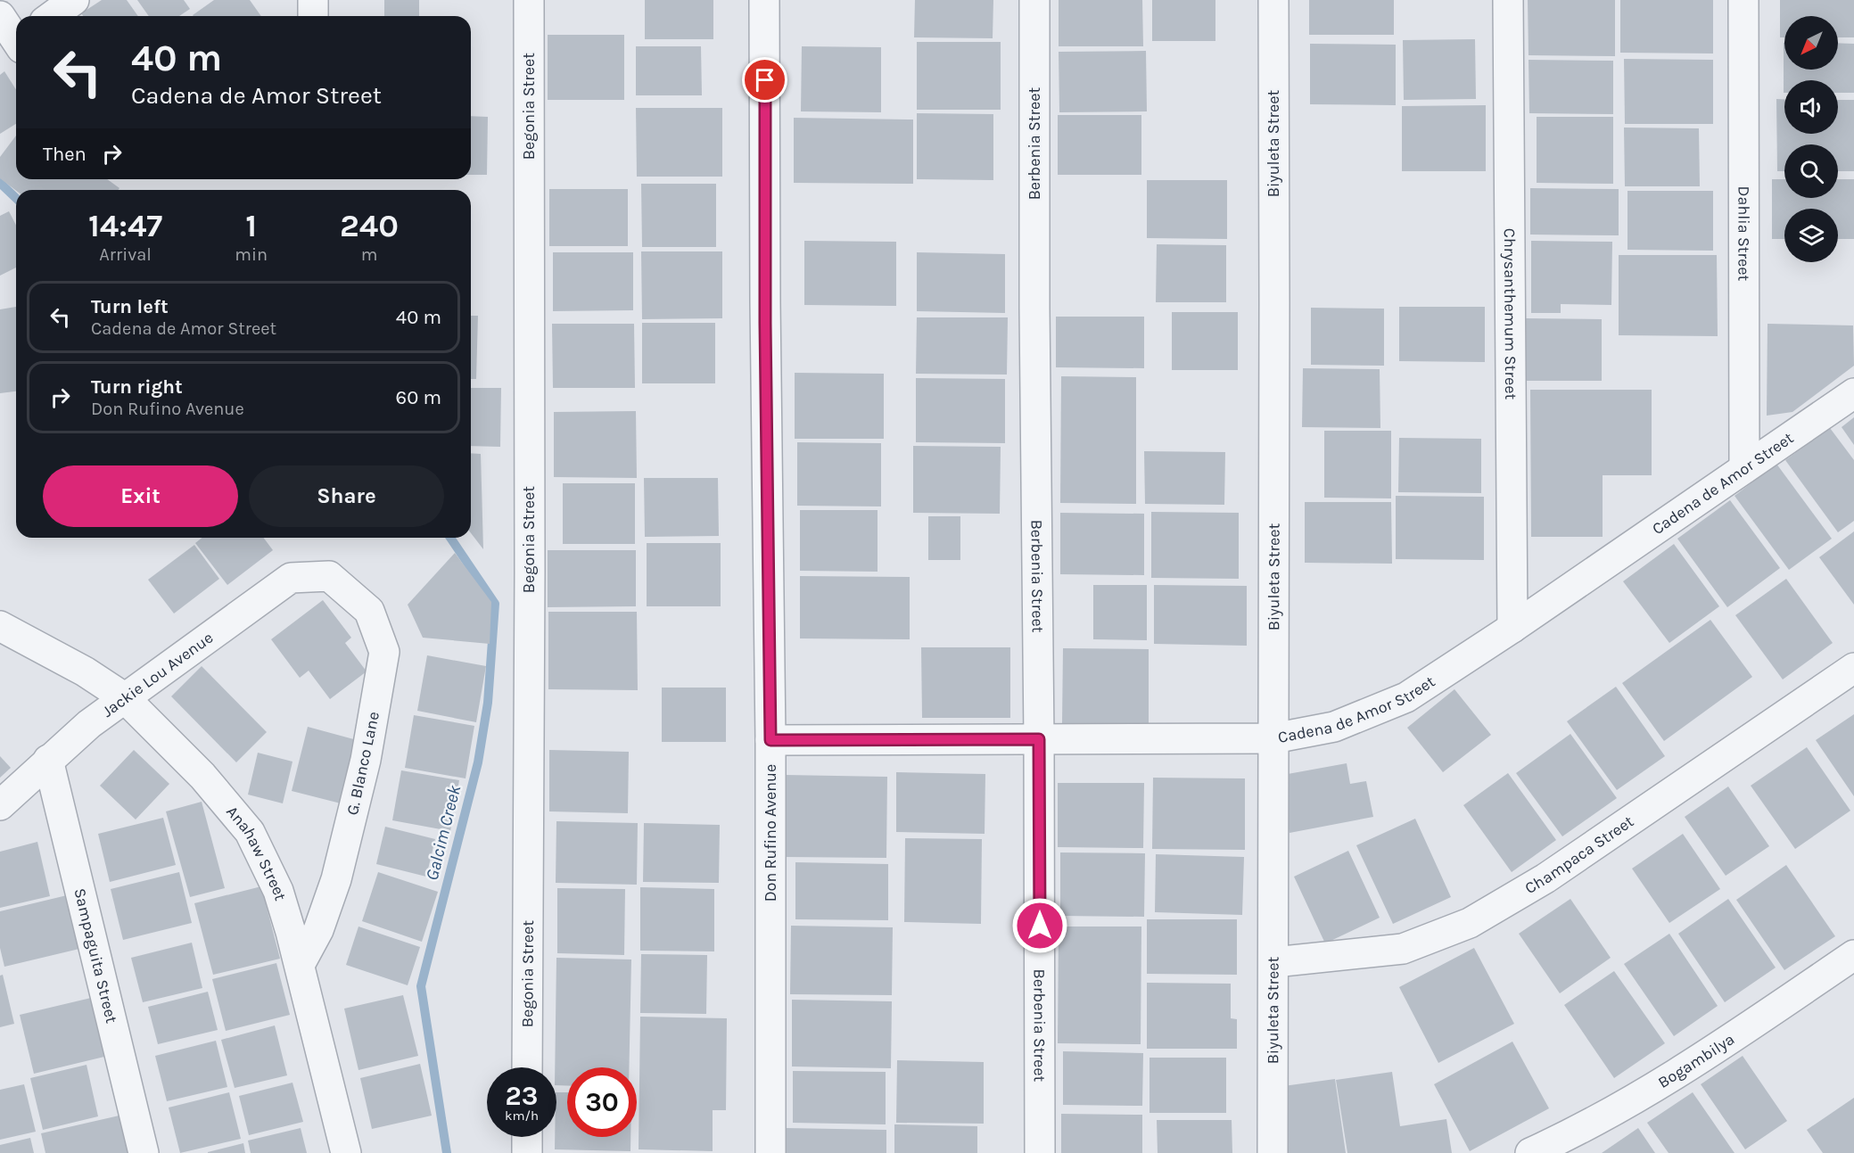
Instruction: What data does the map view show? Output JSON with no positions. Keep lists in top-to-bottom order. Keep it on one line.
{"streets":{"street":["Begonia Street","Berbenia Street","Biyuleta Street","Dahlia Street","Chrysanthemum Street","Cadena de Amor Street","Jackie Lou Avenue","G. Blanco Lane","Don Rufino Avenue","Champaca Street","Anahaw Street","Sampaguita Street","Bogambilya"]},"crossings":[["Berbenia Street","Cadena de Amor Street"],["Biyuleta Street","Cadena de Amor Street"],["Biyuleta Street","Champaca Street"],["Dahlia Street","Cadena de Amor Street"],["Chrysanthemum Street","Cadena de Amor Street"],["Cadena de Amor Street","Don Rufino Avenue"],["Jackie Lou Avenue","G. Blanco Lane"],["Jackie Lou Avenue","Anahaw Street"],["Jackie Lou Avenue","Sampaguita Street"],["G. Blanco Lane","Anahaw Street"]],"water":["Galcim Creek"],"north":"bottom left","page":{"turn":["40 m","Cadena de Amor Street"],"then":"Then","eta":["14:47","Arrival","1","min","240","m"],"list":[{"name":"Turn left","note":"Cadena de Amor Street","value":"40 m"},{"name":"Turn right","note":"Don Rufino Avenue","value":"60 m"}],"buttons":["Exit","Share"],"speed":"23 km/h","limit":"30"}}
